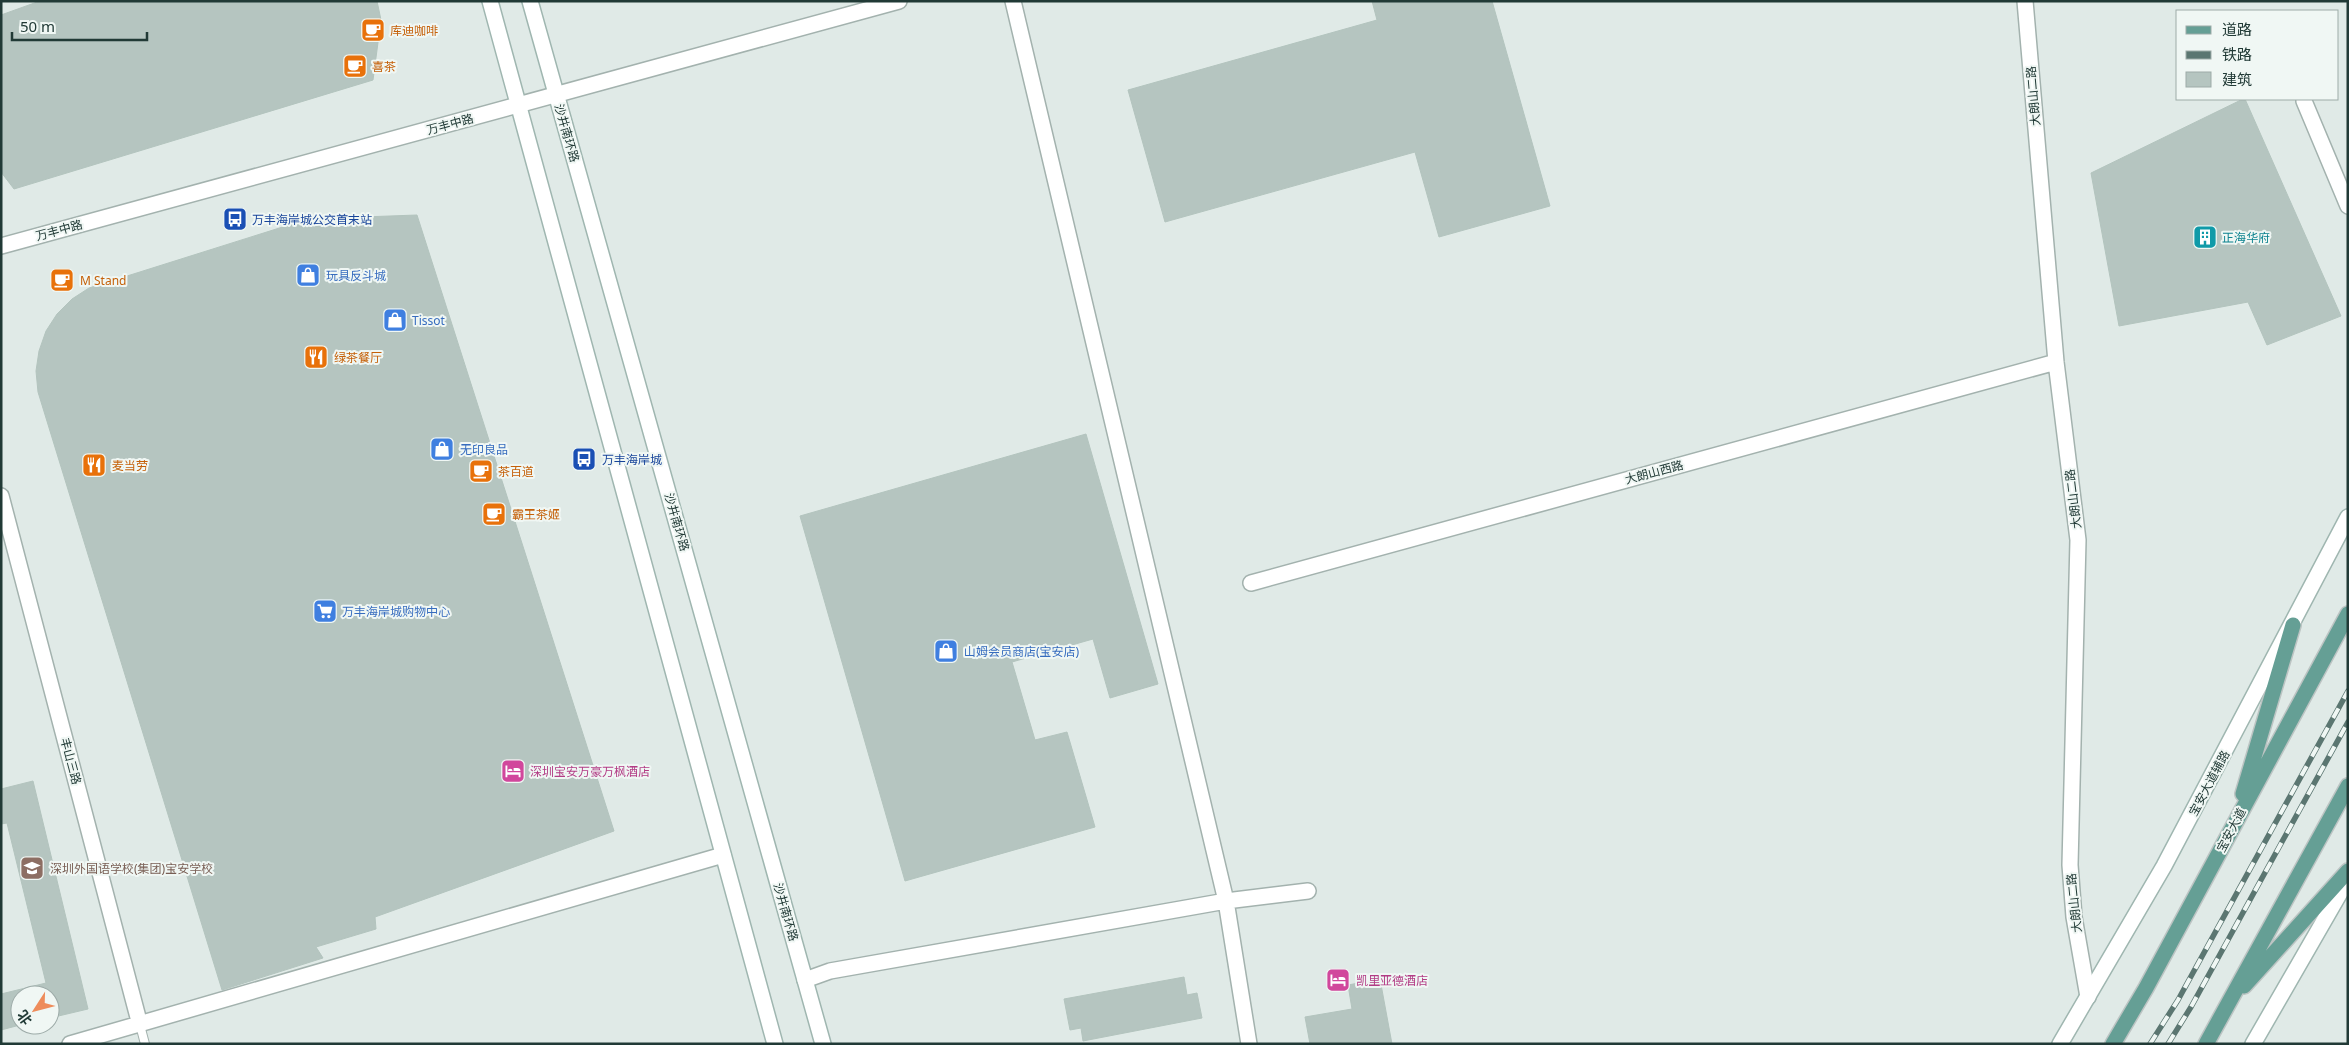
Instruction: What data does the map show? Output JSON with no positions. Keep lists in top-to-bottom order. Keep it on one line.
{"streets":{"main road":["宝安大道"],"street":["大朗山二路","万丰中路","沙井南环路","大朗山西路","丰山三路","宝安大道辅路"]},"crossings":[["大朗山二路","大朗山西路"],["大朗山二路","宝安大道辅路"],["万丰中路","沙井南环路"]],"places":{"cafe":["库迪咖啡","喜茶","M Stand","茶百道","霸王茶姬"],"bus stop":["万丰海岸城公交首末站","万丰海岸城"],"building":["正海华府"],"shop":["玩具反斗城","Tissot","无印良品","山姆会员商店(宝安店)"],"restaurant":["绿茶餐厅","麦当劳"],"supermarket":["万丰海岸城购物中心"],"hotel":["深圳宝安万豪万枫酒店","凯里亚德酒店"],"school or university":["深圳外国语学校(集团)宝安学校"]},"legend":["道路","铁路","建筑"],"scale_bar":"50 m","north":"bottom left"}
